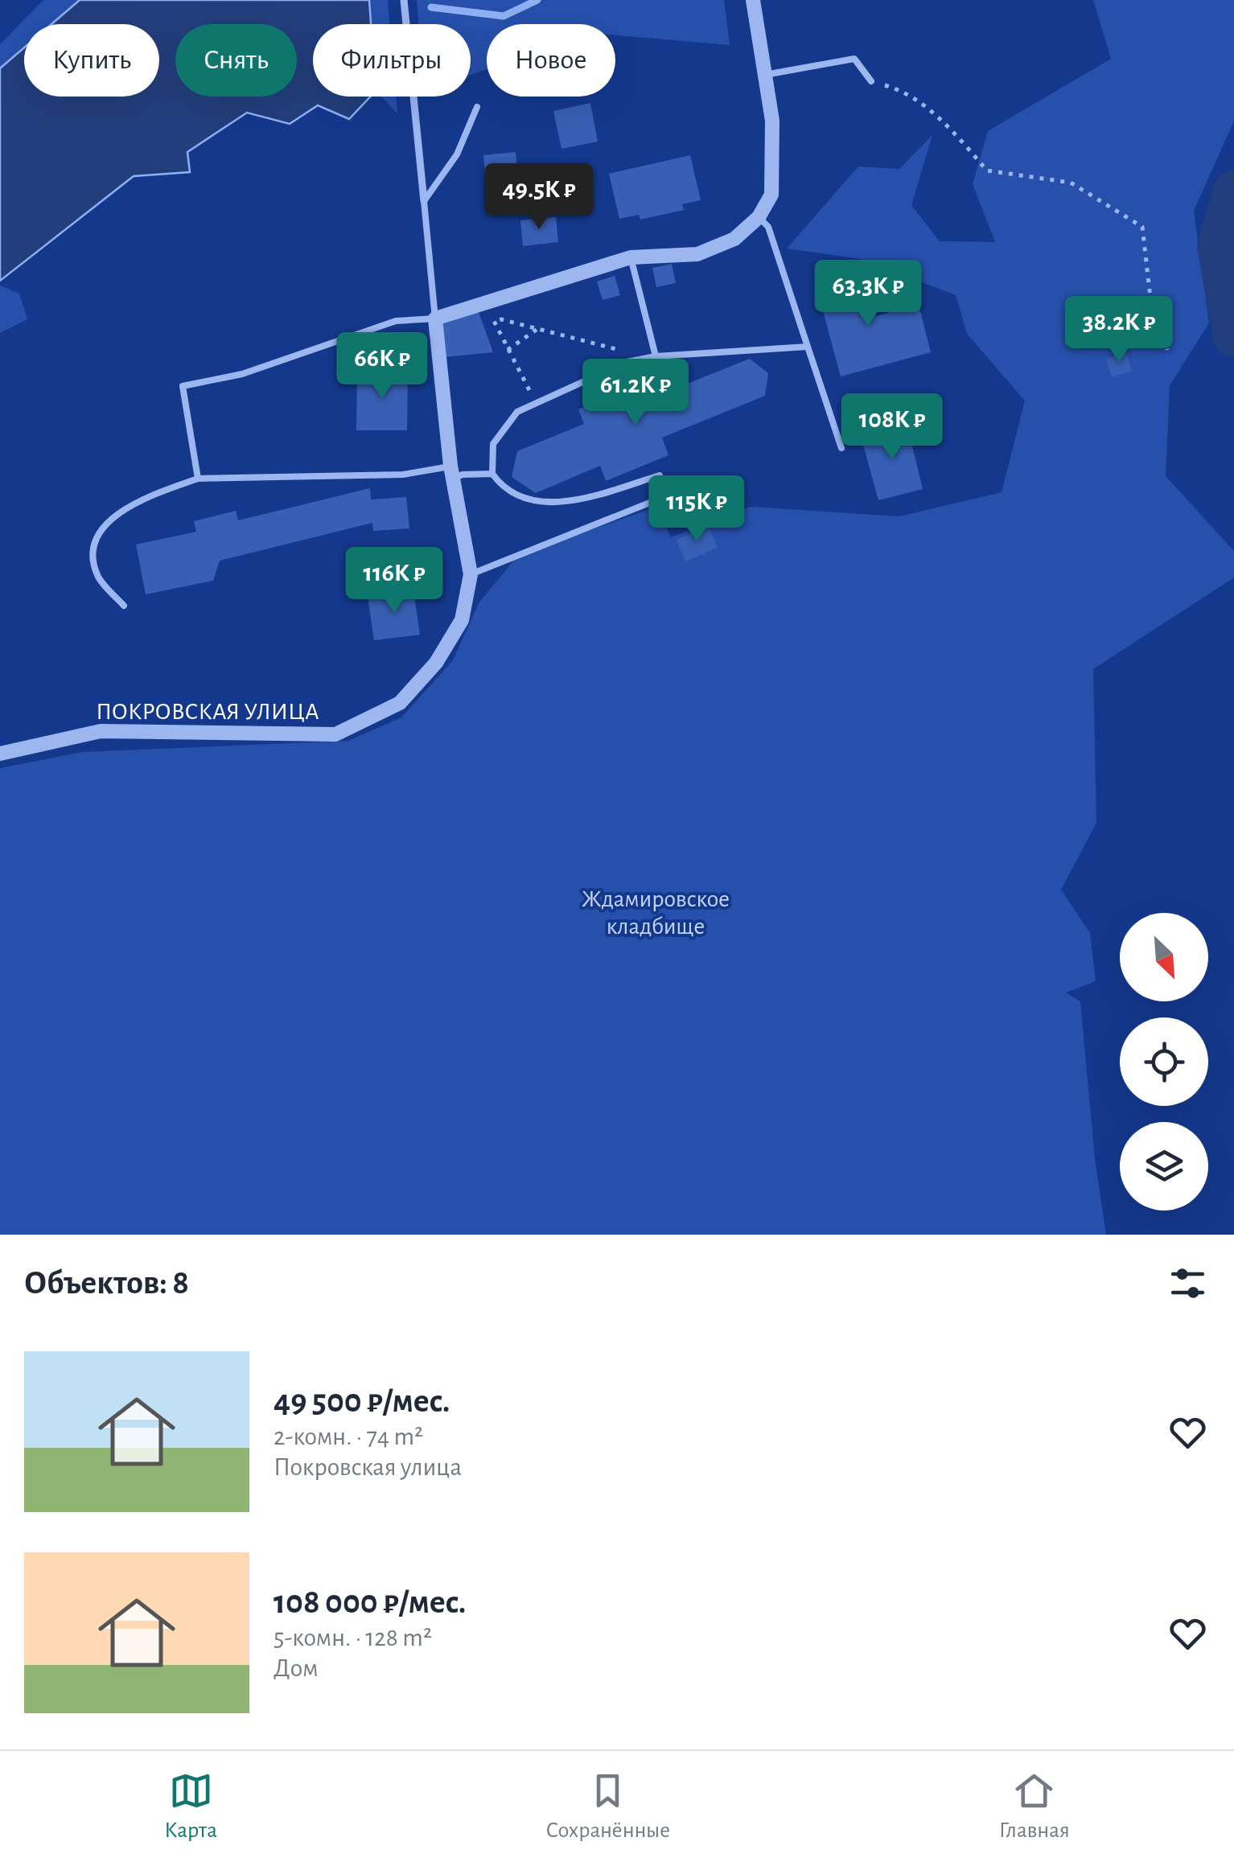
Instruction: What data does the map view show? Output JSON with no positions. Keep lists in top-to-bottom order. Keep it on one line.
{"streets":{"street":["ПОКРОВСКАЯ УЛИЦА"]},"parks":["Ждамировское кладбище"],"north":"bottom right","page":{"chip":["Купить","Снять","Фильтры","Новое"],"price":["49.5K ₽","63.3K ₽","38.2K ₽","66K ₽","61.2K ₽","108K ₽","115K ₽","116K ₽"],"heading":"Объектов: 8","list":[{"name":"49 500 ₽/мес.","note":"2-комн. · 74 m² · Покровская улица"},{"name":"108 000 ₽/мес.","note":"5-комн. · 128 m² · Дом"}],"tabs":["Карта","Сохранённые","Главная"]}}
